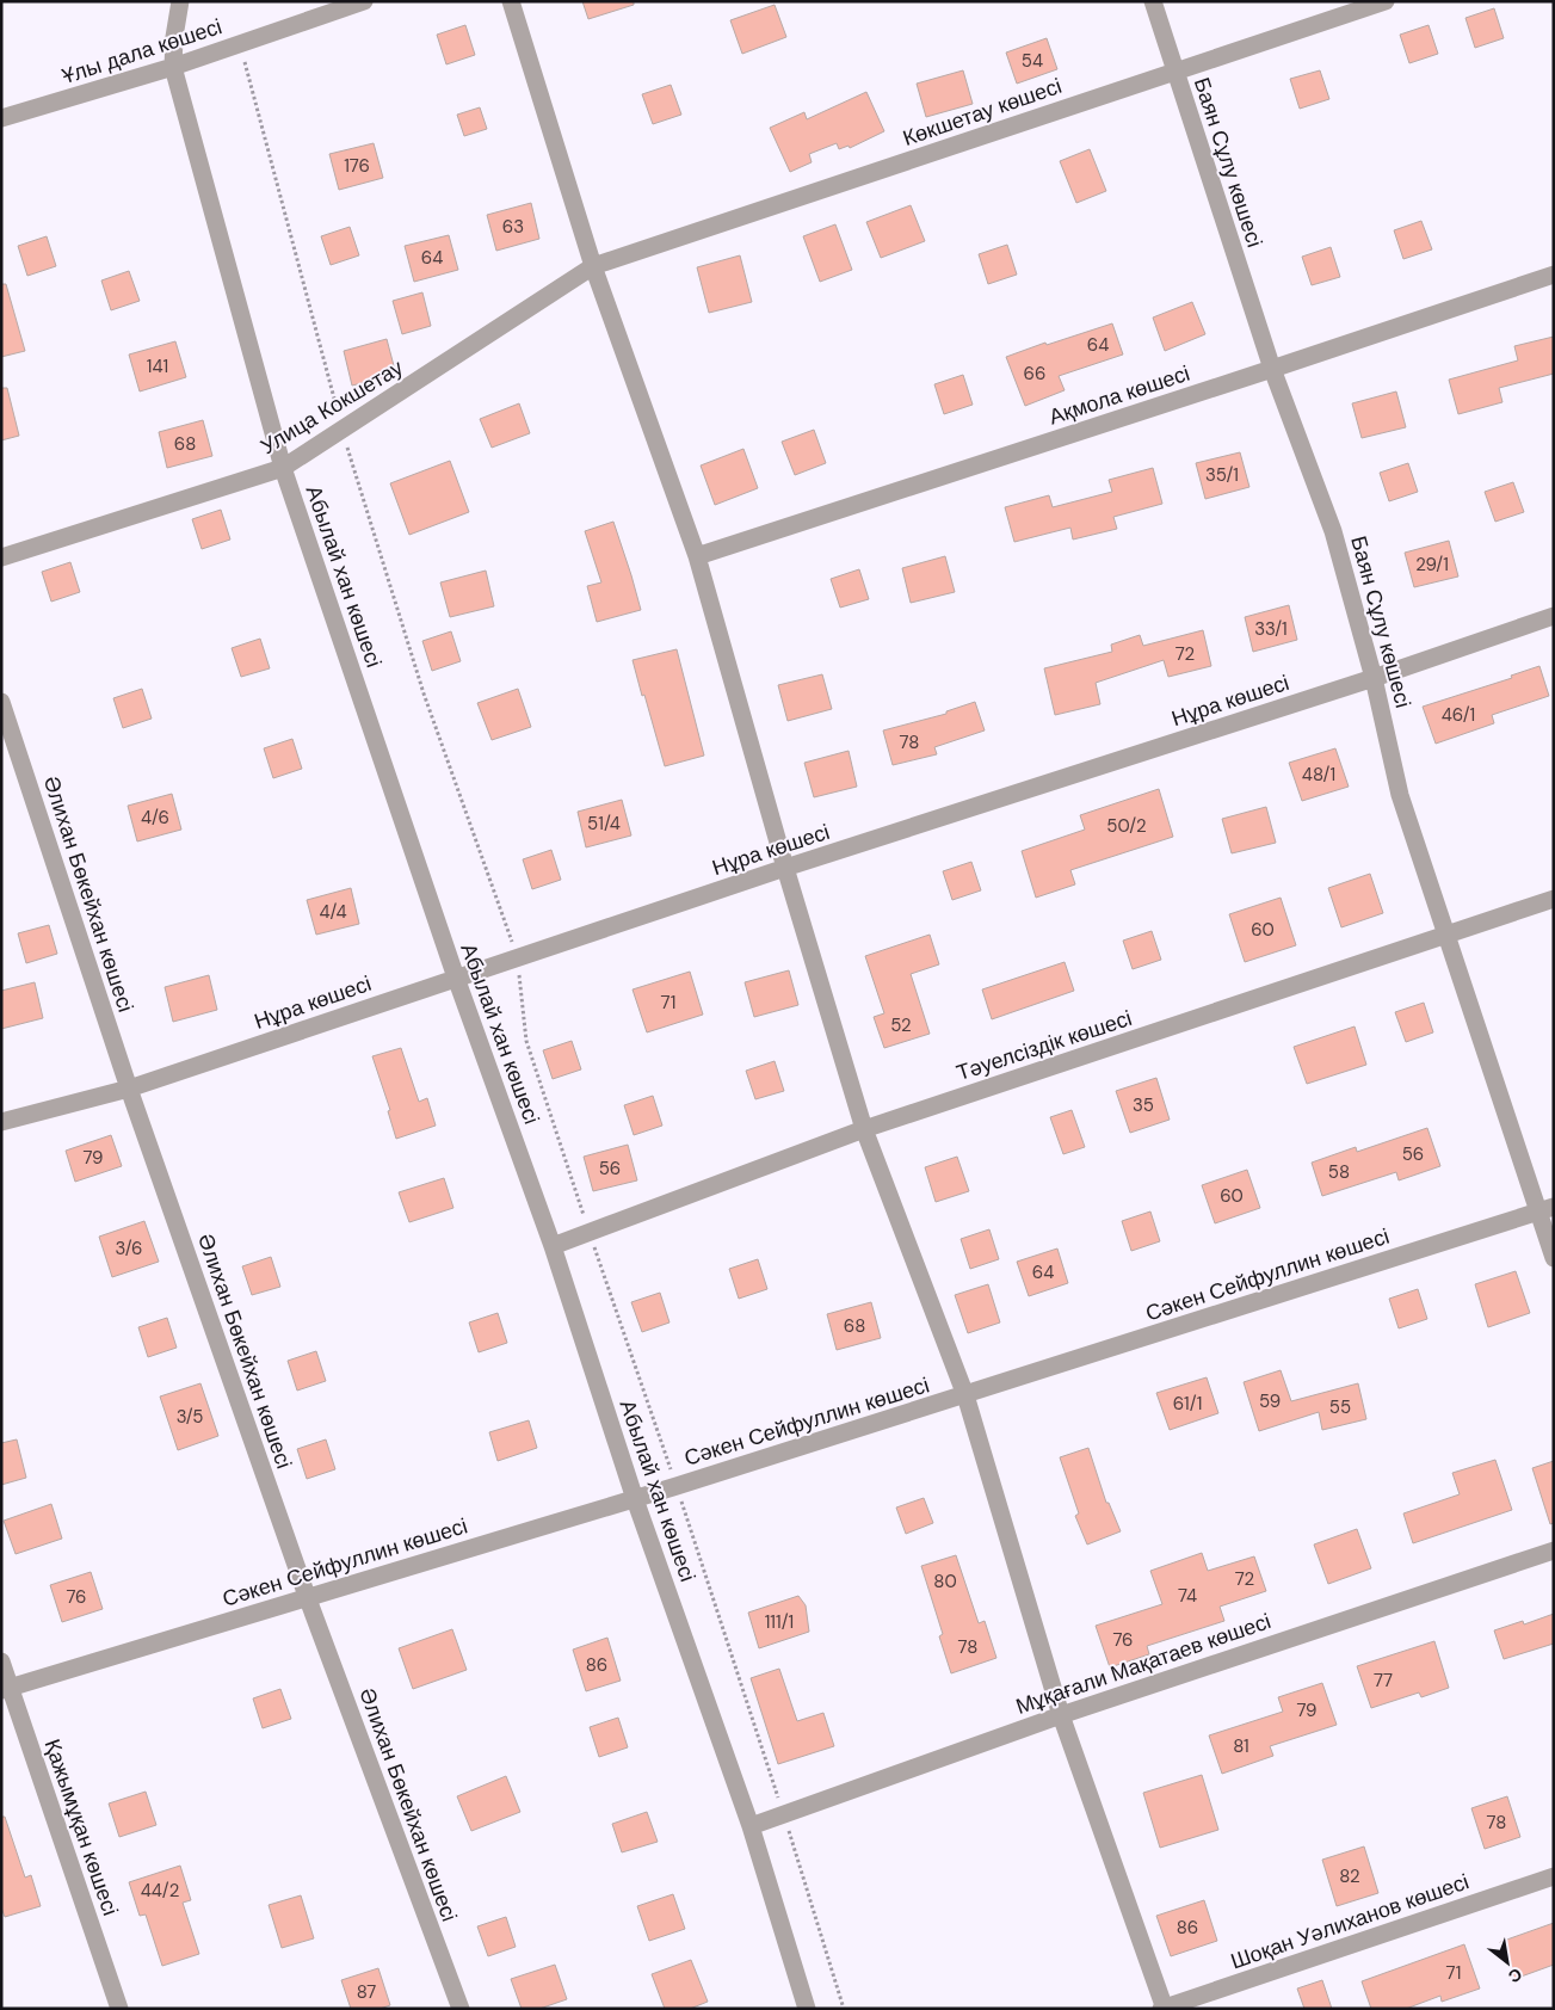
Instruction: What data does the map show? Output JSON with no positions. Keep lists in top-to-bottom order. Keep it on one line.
{"streets":{"street":["Ұлы дала көшесі","Көкшетау көшесі","Баян Сұлу көшесі","Ақмола көшесі","Улица Кокшетау","Абылай хан көшесі","Нұра көшесі","Әлихан Бөкейхан көшесі","Тәуелсіздік көшесі","Сәкен Сейфуллин көшесі","Мұқағали Мақатаев көшесі","Қажымұқан көшесі","Шоқан Уәлиханов көшесі"]},"crossings":[["Ұлы дала көшесі","Абылай хан көшесі"],["Көкшетау көшесі","Баян Сұлу көшесі"],["Көкшетау көшесі","Улица Кокшетау"],["Баян Сұлу көшесі","Ақмола көшесі"],["Баян Сұлу көшесі","Нұра көшесі"],["Баян Сұлу көшесі","Тәуелсіздік көшесі"],["Баян Сұлу көшесі","Сәкен Сейфуллин көшесі"],["Улица Кокшетау","Абылай хан көшесі"],["Абылай хан көшесі","Нұра көшесі"],["Абылай хан көшесі","Тәуелсіздік көшесі"],["Абылай хан көшесі","Сәкен Сейфуллин көшесі"],["Абылай хан көшесі","Мұқағали Мақатаев көшесі"],["Нұра көшесі","Әлихан Бөкейхан көшесі"],["Әлихан Бөкейхан көшесі","Сәкен Сейфуллин көшесі"],["Сәкен Сейфуллин көшесі","Қажымұқан көшесі"]],"house_numbers":["54","176","63","64","64","141","66","68","35/1","29/1","33/1","72","46/1","78","48/1","4/6","51/4","50/2","4/4","60","71","52","35","56","79","56","58","60","3/6","64","68","59","61/1","55","3/5","72","80","74","76","111/1","76","78","86","77","79","81","78","82","44/2","86","71","87"],"north":"bottom right"}
